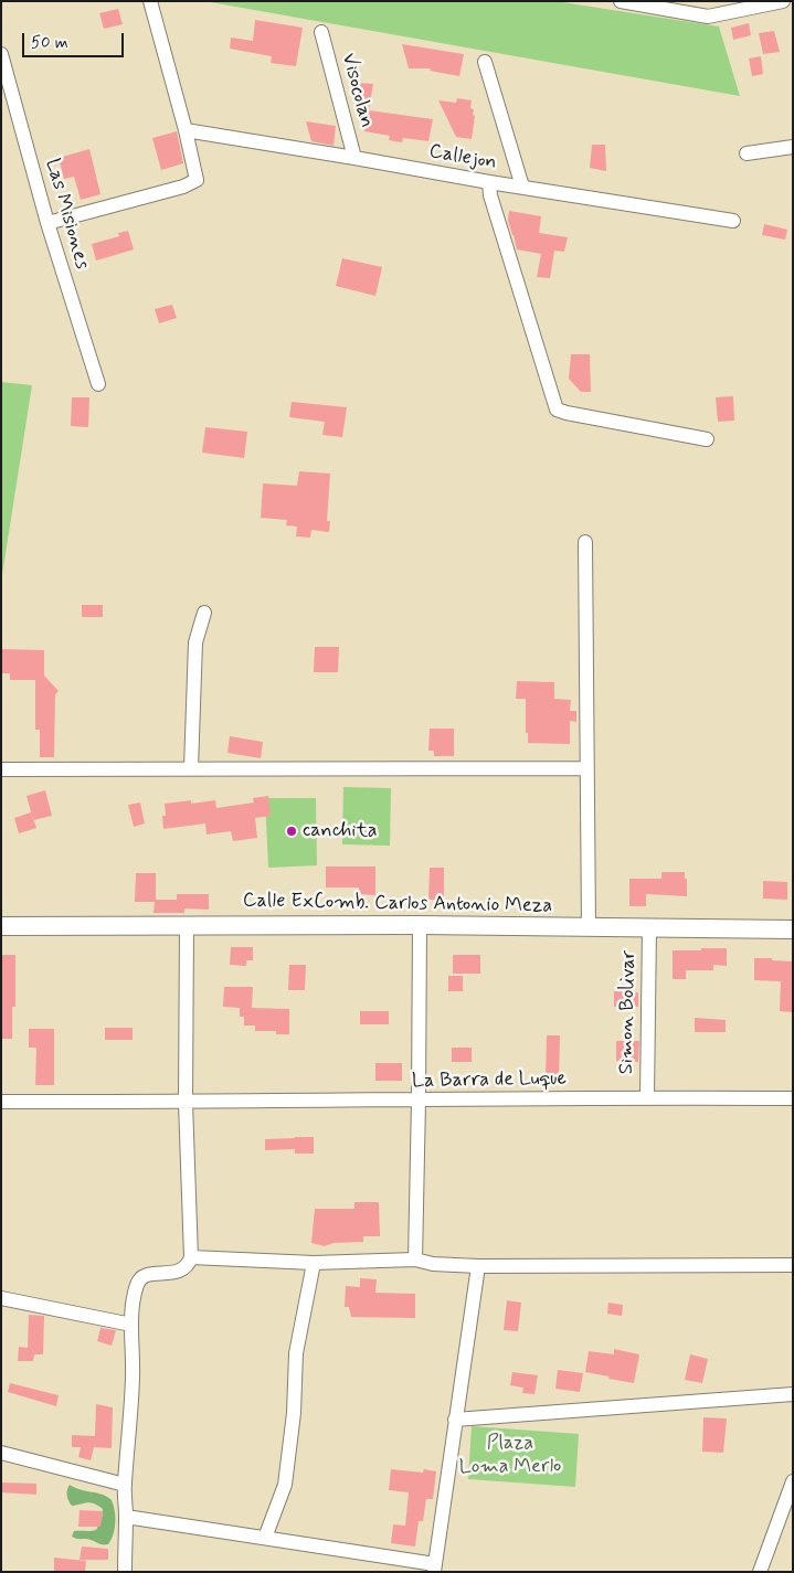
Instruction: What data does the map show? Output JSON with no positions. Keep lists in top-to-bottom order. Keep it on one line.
{"streets":{"street":["Visocolan","Callejon","Las Misiones","Calle ExComb. Carlos Antonio Meza","Simon Bolivar","La Barra de Luque"]},"crossings":[["Visocolan","Callejon"],["Calle ExComb. Carlos Antonio Meza","Simon Bolivar"],["Simon Bolivar","La Barra de Luque"]],"parks":["Plaza Loma Merlo"],"places":["canchita"],"scale_bar":"50 m"}
